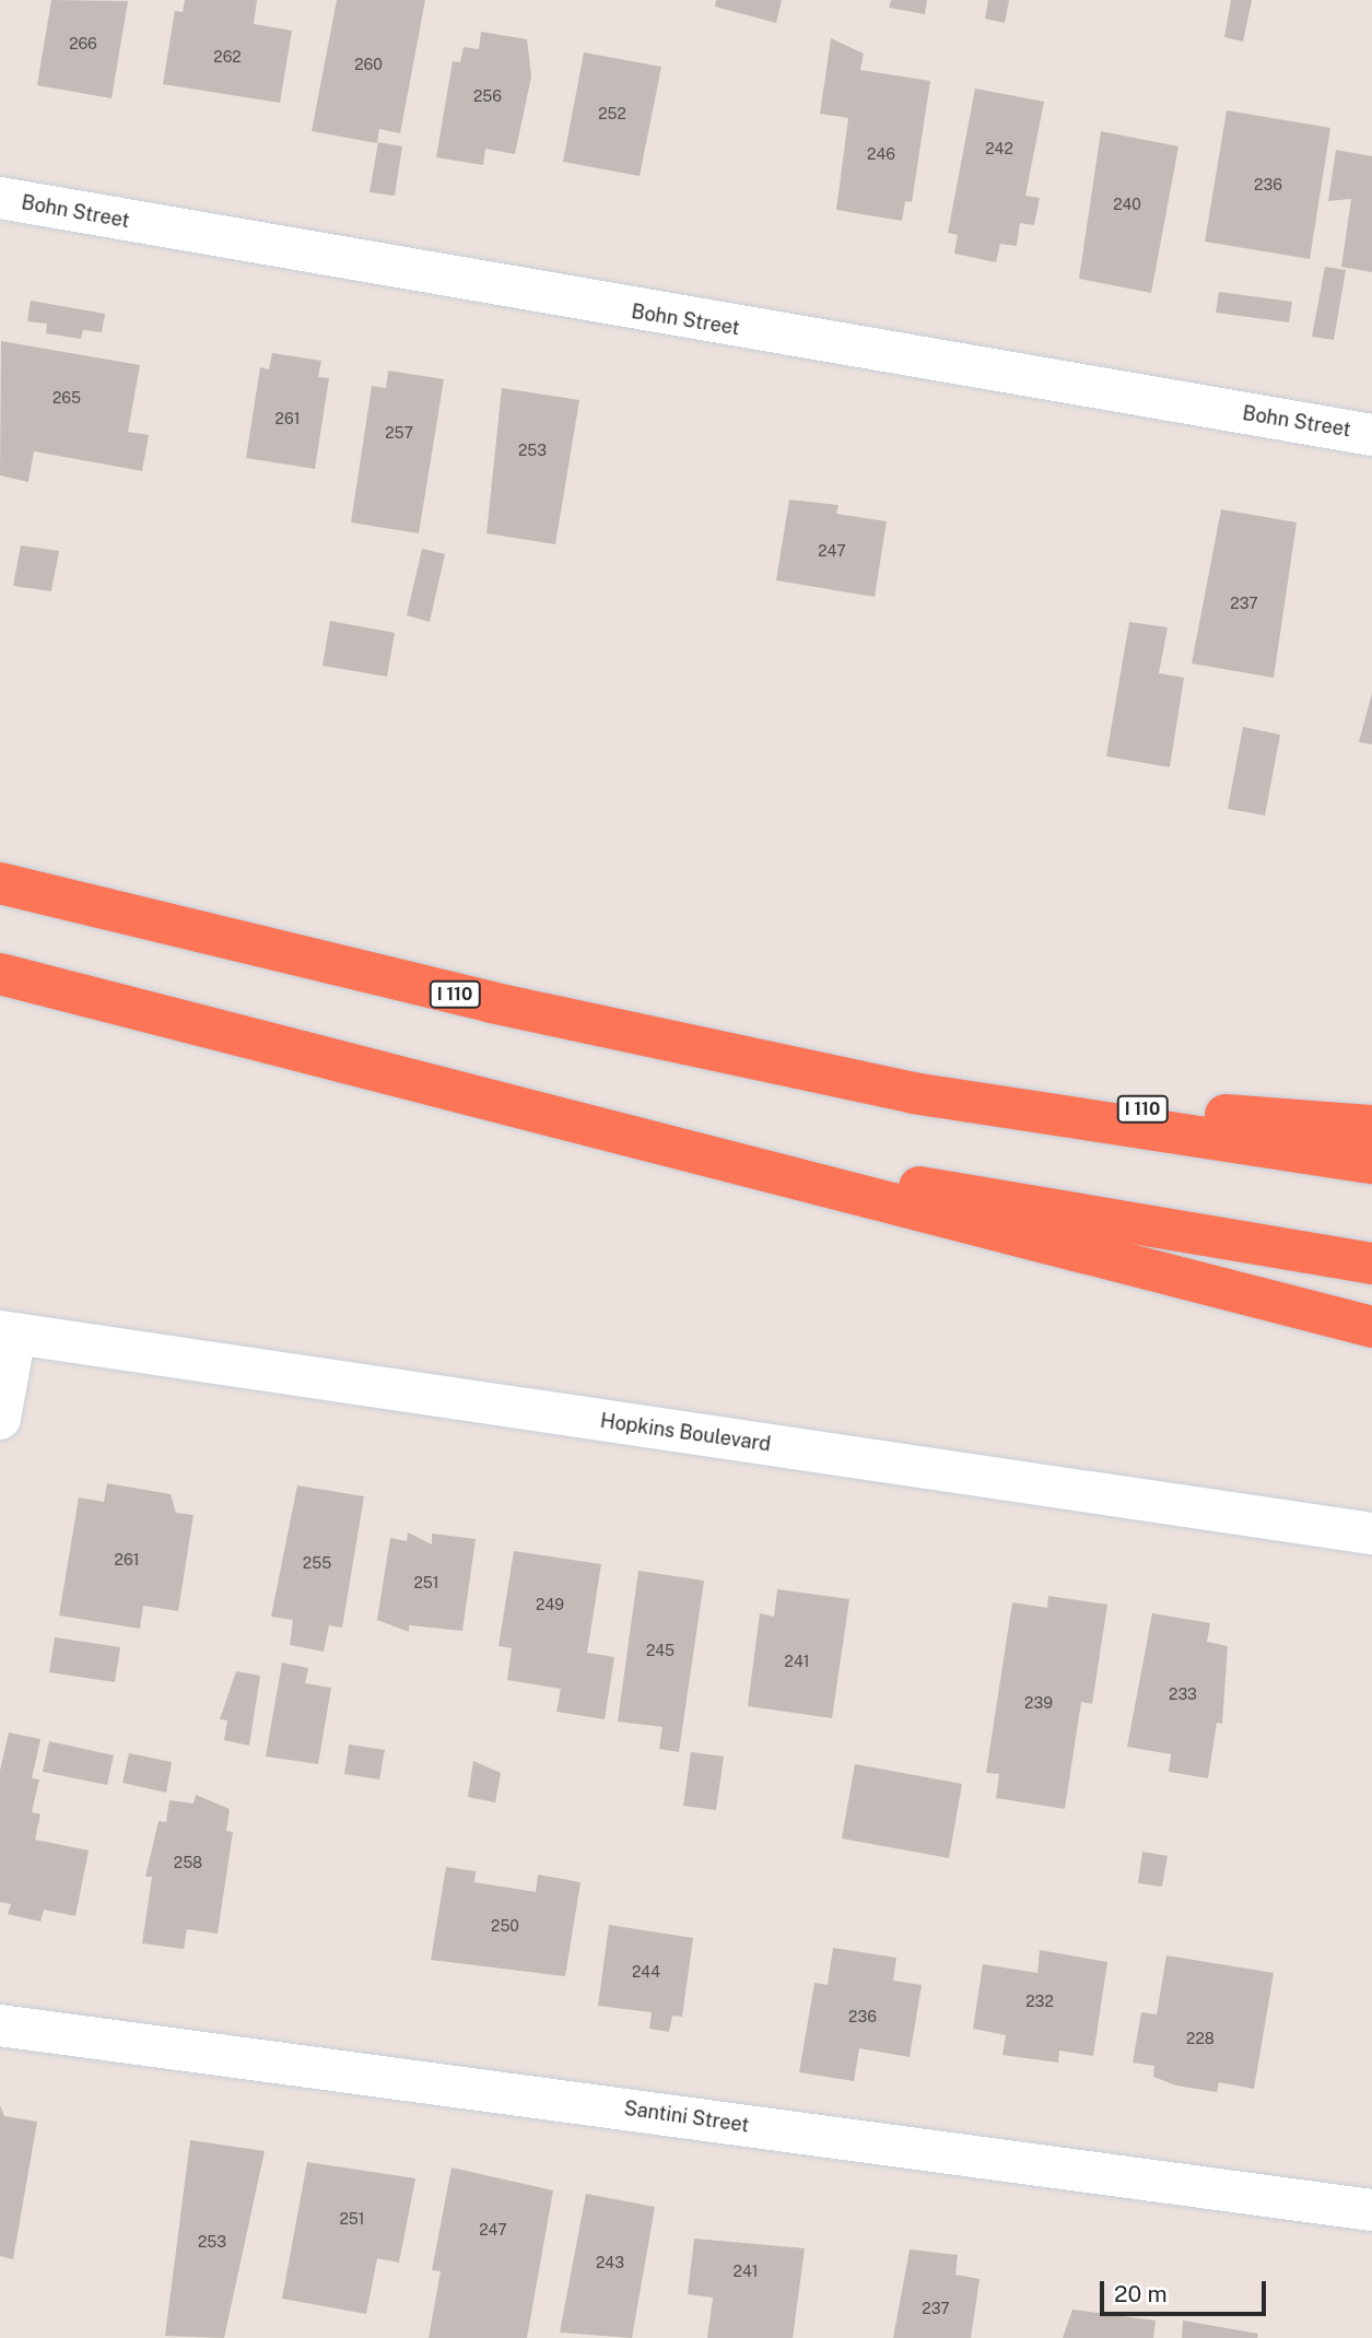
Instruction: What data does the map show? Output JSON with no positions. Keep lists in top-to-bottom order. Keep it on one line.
{"streets":{"highway":["I 110"],"street":["Bohn Street","Hopkins Boulevard","Santini Street"]},"house_numbers":["266","262","260","256","252","242","246","236","240","265","261","257","253","247","237","261","255","251","249","245","241","233","239","258","250","244","232","236","228","251","247","253","243","241","237"],"scale_bar":"20 m"}
